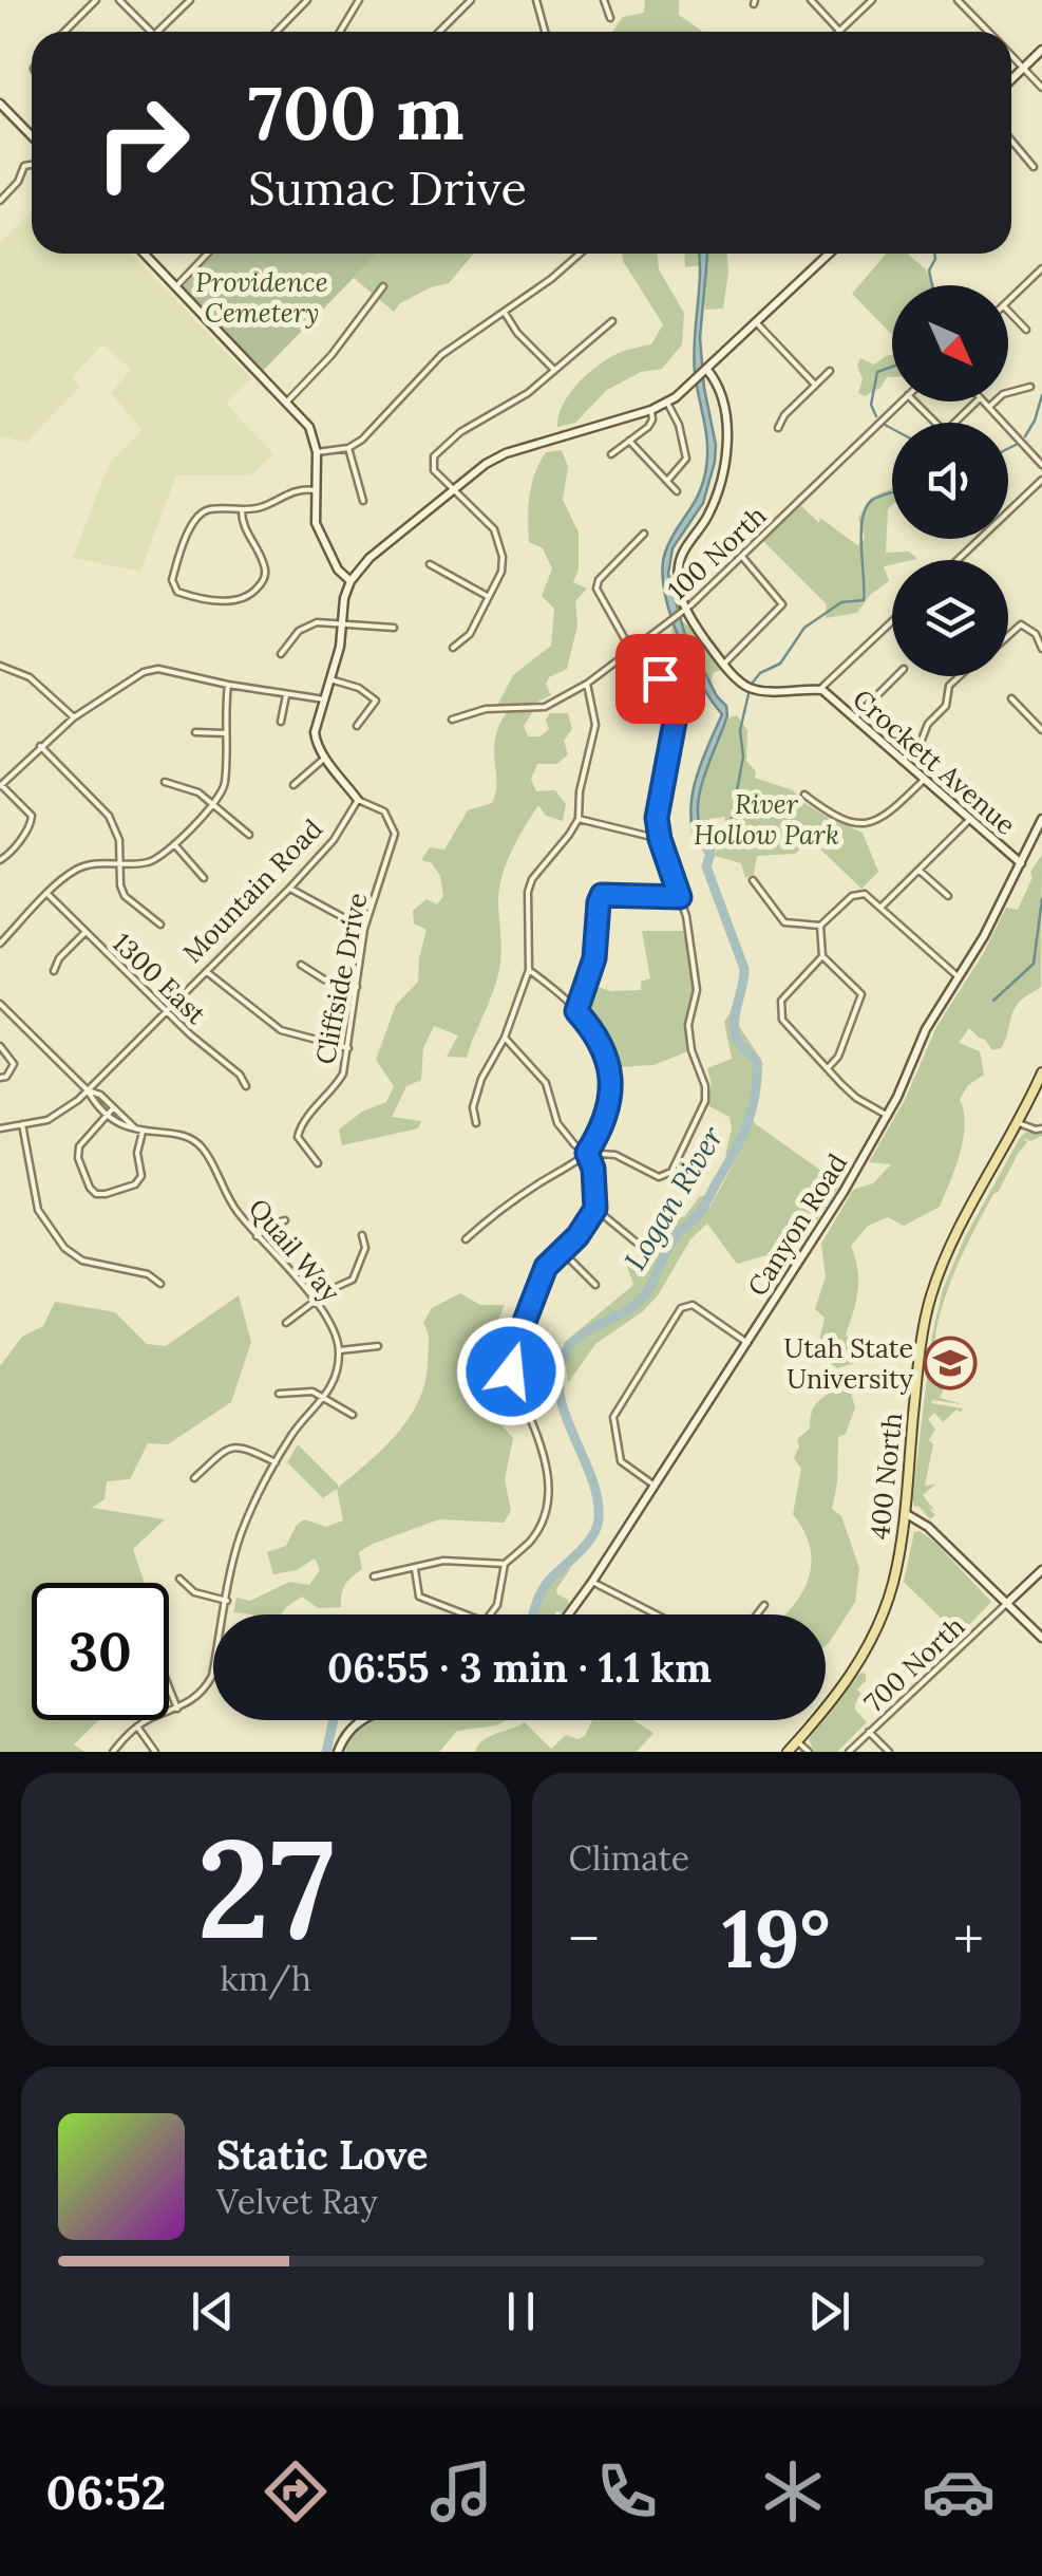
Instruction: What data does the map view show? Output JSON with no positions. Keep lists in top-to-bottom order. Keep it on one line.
{"streets":{"main road":["400 North"],"street":["100 North","Crockett Avenue","Mountain Road","1300 East","Cliffside Drive","Canyon Road","Quail Way","700 North"]},"crossings":[["Crockett Avenue","Canyon Road"],["Mountain Road","1300 East"],["Mountain Road","Cliffside Drive"],["Mountain Road","Quail Way"]],"water":["Logan River"],"parks":["Providence Cemetery","River Hollow Park"],"places":{"school or university":["Utah State University"]},"north":"bottom right","page":{"turn":["700 m","Sumac Drive"],"limit":"30","trip":"06:55 · 3 min · 1.1 km","tile":[["27","km/h"],"Climate"],"heat":["−","19°","+"],"song":["Static Love","Velvet Ray"],"tabs":"06:52"}}
